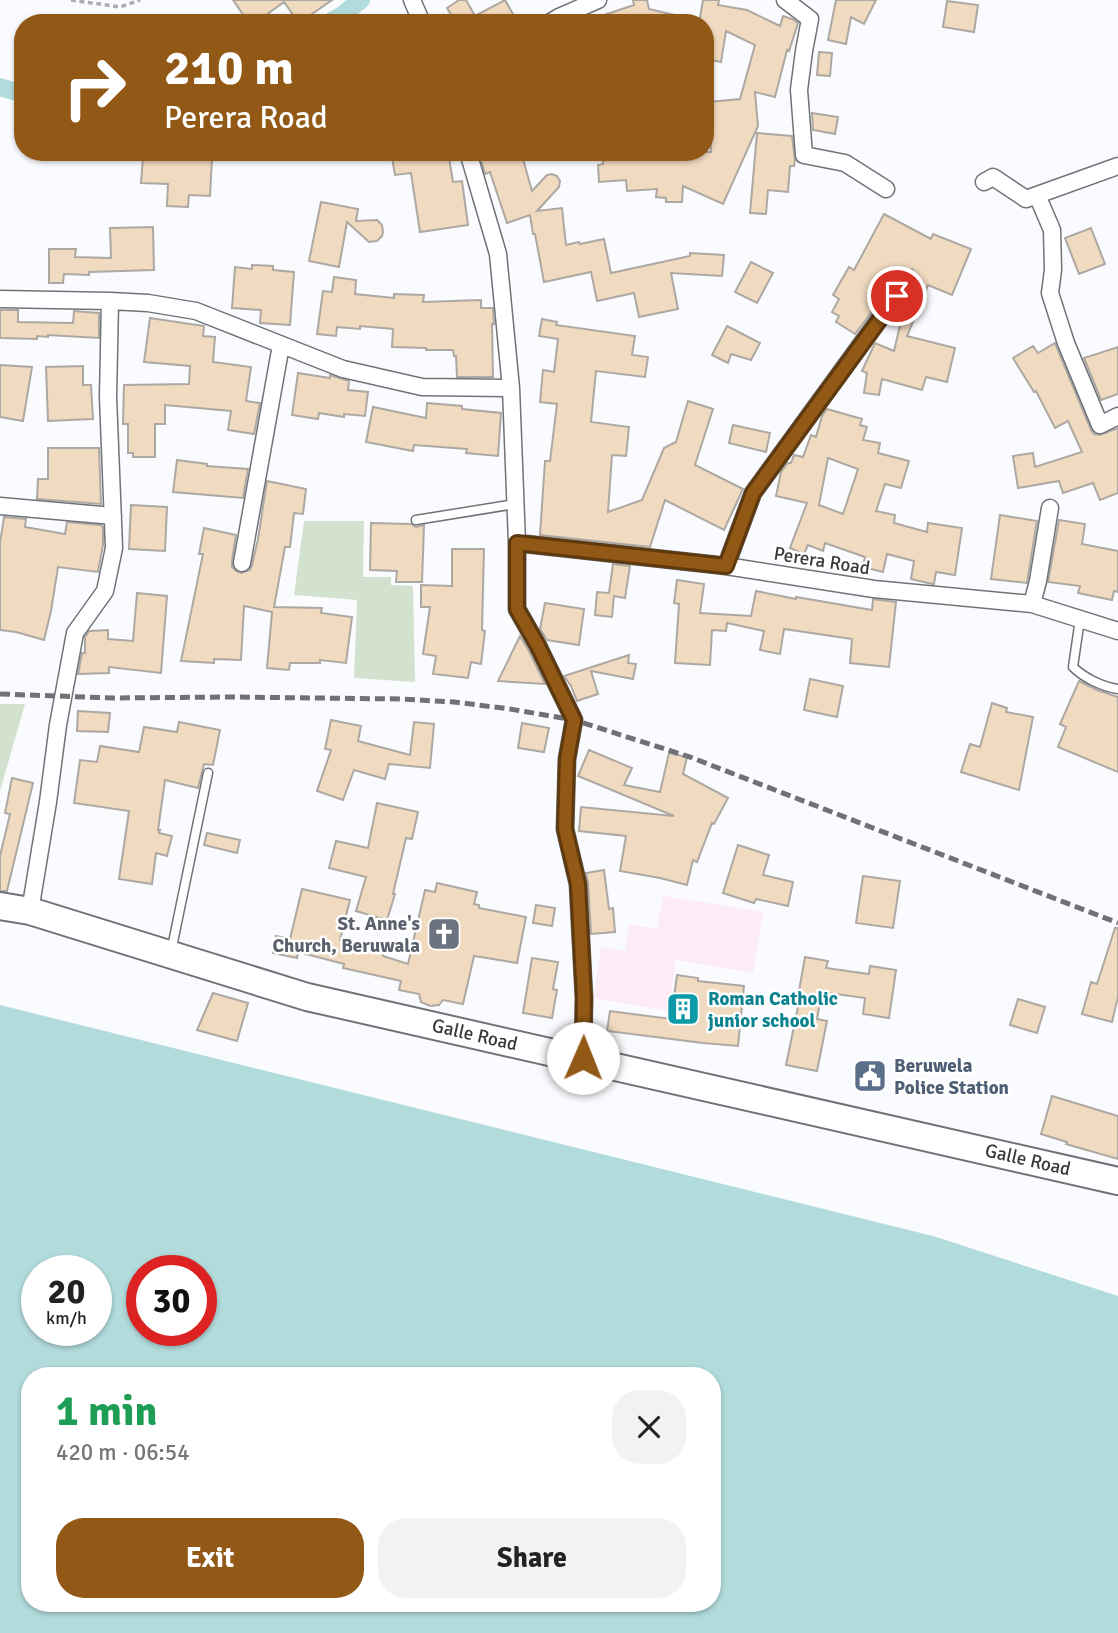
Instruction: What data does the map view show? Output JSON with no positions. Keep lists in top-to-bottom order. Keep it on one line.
{"streets":{"highway":["Galle Road"],"street":["Perera Road"]},"places":{"church":["St. Anne's Church, Beruwala"],"building":["Roman Catholic junior school"],"public building":["Beruwela Police Station"]},"page":{"turn":["210 m","Perera Road"],"speed":"20 km/h","limit":"30","heading":["1 min","420 m · 06:54"],"buttons":["Exit","Share"]}}
